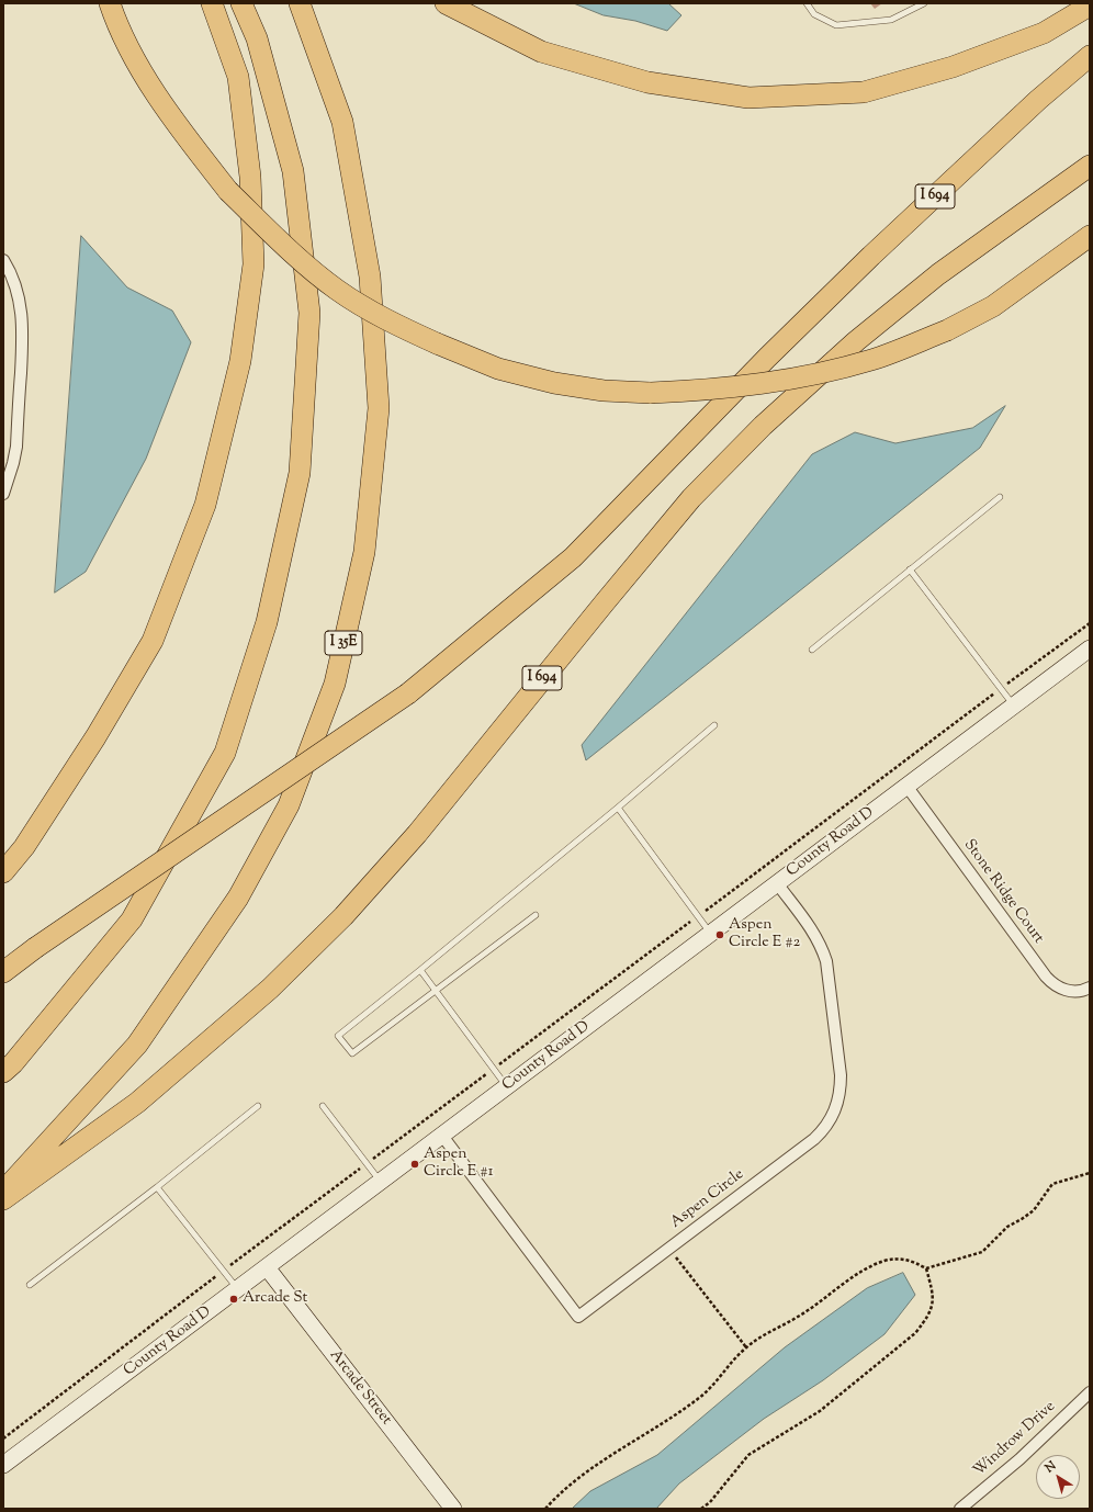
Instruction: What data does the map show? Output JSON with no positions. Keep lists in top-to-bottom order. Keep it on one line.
{"streets":{"highway":["I 694","I 35E"],"street":["County Road D","Stone Ridge Court","Aspen Circle","Arcade Street","Windrow Drive"]},"crossings":[["County Road D","Stone Ridge Court"],["County Road D","Aspen Circle"],["County Road D","Arcade Street"]],"places":["Aspen Circle E #2","Aspen Circle E #1","Arcade St"],"north":"top left"}
